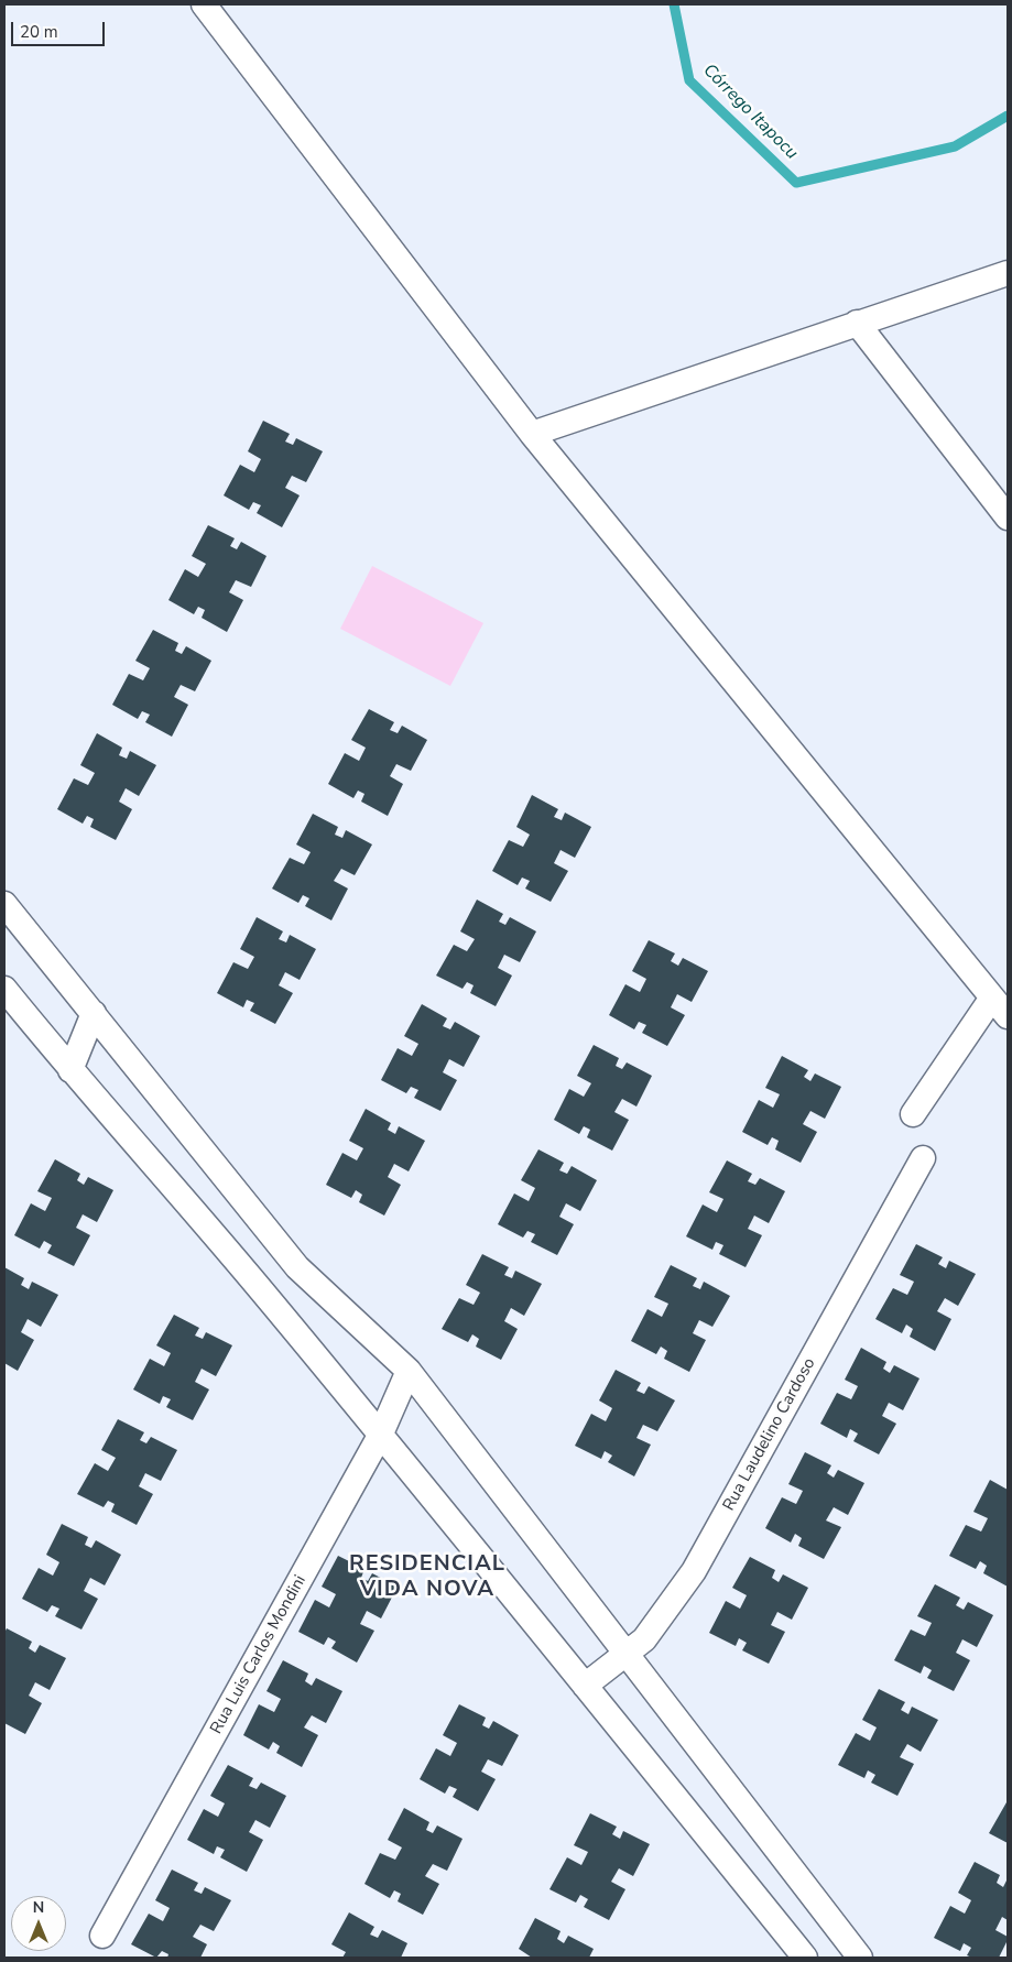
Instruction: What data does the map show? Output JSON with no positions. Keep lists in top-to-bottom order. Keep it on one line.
{"streets":{"street":["Rua Laudelino Cardoso","Rua Luis Carlos Mondini"]},"districts":["RESIDENCIAL VIDA NOVA"],"water":["Córrego Itapocu"],"scale_bar":"20 m","north":"top"}
